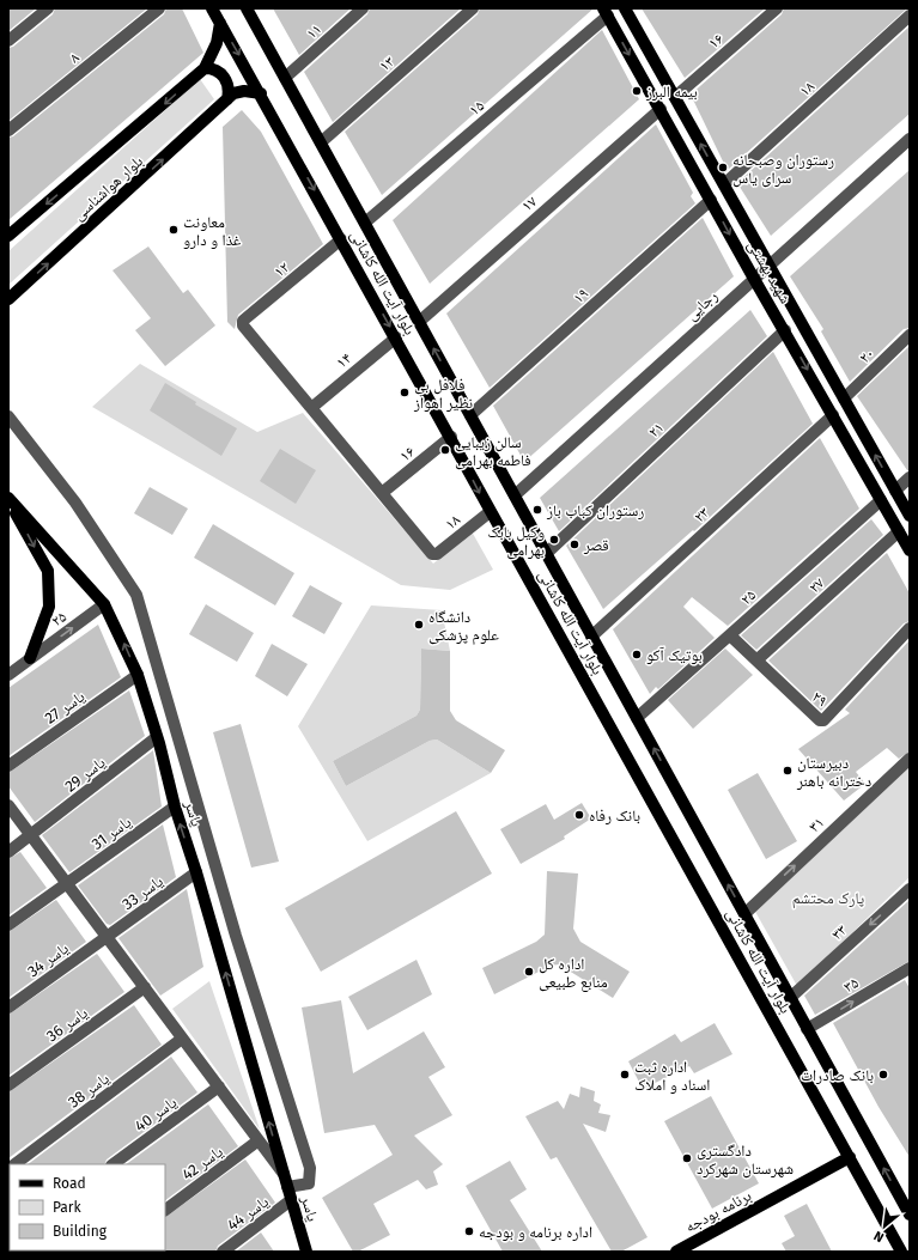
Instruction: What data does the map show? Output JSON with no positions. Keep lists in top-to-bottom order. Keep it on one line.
{"streets":{"main road":["بلوار هواشناسی","شهید بهشتی","بلوار آیت الله کاشانی","یاسر","برنامه بودجه"],"street":["۱۱","۱۶","۸","۱۳","۱۸","۱۵","۱۷","۱۲","۱۹","رجایی","۲۰","۱۴","۲۱","۲۳","۲۷","۲۵","۲۹","یاسر 27","یاسر 29","۳۱","یاسر 31","یاسر 33","۳۳","یاسر 34","۳۵","یاسر 36","یاسر 38","یاسر 40","یاسر 42","یاسر 44"]},"crossings":[["۱۱","بلوار آیت الله کاشانی"],["۱۶","۱۸"],["۱۶","شهید بهشتی"],["۱۶","بلوار آیت الله کاشانی"],["۱۳","بلوار آیت الله کاشانی"],["۱۸","شهید بهشتی"],["۱۸","بلوار آیت الله کاشانی"],["۱۵","شهید بهشتی"],["۱۵","بلوار آیت الله کاشانی"],["۱۷","شهید بهشتی"],["۱۷","بلوار آیت الله کاشانی"],["۱۲","بلوار آیت الله کاشانی"],["۱۲","۱۴"],["شهید بهشتی","۱۹"],["شهید بهشتی","رجایی"],["شهید بهشتی","۲۰"],["شهید بهشتی","۲۱"],["شهید بهشتی","۲۳"],["شهید بهشتی","۲۷"],["شهید بهشتی","۲۵"],["بلوار آیت الله کاشانی","۱۹"],["بلوار آیت الله کاشانی","رجایی"],["بلوار آیت الله کاشانی","۱۴"],["بلوار آیت الله کاشانی","۲۱"],["بلوار آیت الله کاشانی","۲۳"],["بلوار آیت الله کاشانی","۲۵"],["بلوار آیت الله کاشانی","۳۱"],["بلوار آیت الله کاشانی","۳۳"],["بلوار آیت الله کاشانی","۳۵"],["بلوار آیت الله کاشانی","برنامه بودجه"],["۲۷","۲۹"],["۲۵","۲۹"],["۲۵","یاسر"],["یاسر 27","یاسر"],["یاسر 29","یاسر"],["یاسر","یاسر 31"],["یاسر","یاسر 33"],["یاسر","یاسر 34"],["یاسر","یاسر 36"],["یاسر","یاسر 38"],["یاسر","یاسر 40"],["یاسر","یاسر 42"],["یاسر","یاسر 44"],["یاسر 33","یاسر 34"]],"one_way":["یاسر","۳۱","۳۳","۳۵"],"parks":["پارک محتشم"],"places":["بیمه البرز","رستوران وصبحانه سرای یاس","معاونت غذا و دارو","فلافل بی نظیر اهواز","سالن زیبایی فاطمه بهرامی","رستوران کباب باز","وکیل بابک بهرامی","قصر","دانشگاه علوم پزشکی","بوتیک آکو","دبیرستان دخترانه باهنر","بانک رفاه","اداره کل منابع طبیعی","اداره ثبت اسناد و املاک","بانک صادرات","دادگستری شهرستان شهرکرد","اداره برنامه و بودجه"],"legend":["Road","Park","Building"],"north":"bottom left"}
